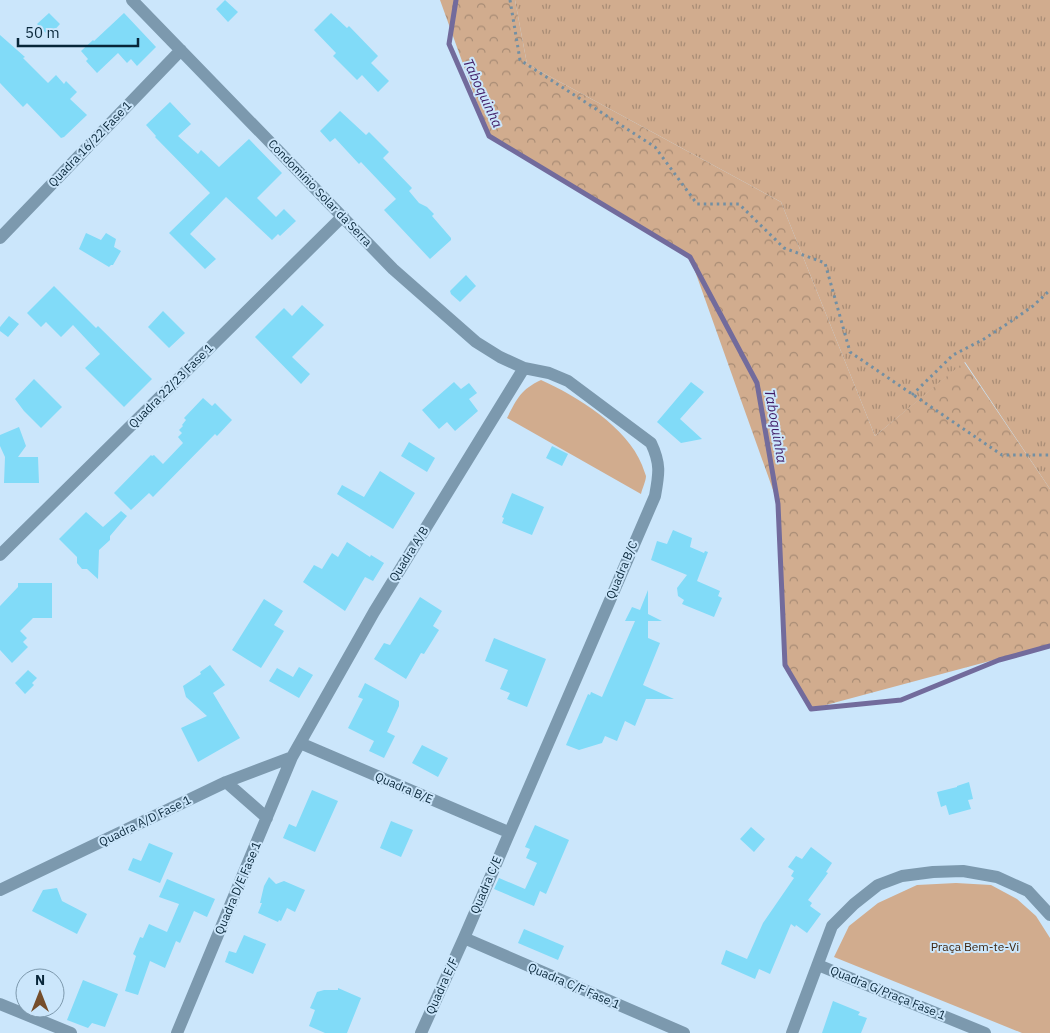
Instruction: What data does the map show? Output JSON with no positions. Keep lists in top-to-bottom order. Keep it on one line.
{"streets":{"street":["Quadra 16/22 Fase 1","Condomínio Solar da Serra","Quadra 22/23 Fase 1","Quadra A/B","Quadra B/C","Quadra B/E","Quadra A/D Fase 1","Quadra C/E","Quadra D/E Fase 1","Quadra E/F","Quadra C/F Fase 1","Quadra G/Praça Fase 1"]},"crossings":[["Quadra 16/22 Fase 1","Condomínio Solar da Serra"],["Condomínio Solar da Serra","Quadra 22/23 Fase 1"],["Condomínio Solar da Serra","Quadra A/B"],["Condomínio Solar da Serra","Quadra B/C"],["Quadra A/B","Quadra B/C"],["Quadra A/B","Quadra B/E"],["Quadra A/B","Quadra D/E Fase 1"],["Quadra B/C","Quadra B/E"],["Quadra B/C","Quadra C/E"],["Quadra B/E","Quadra C/E"],["Quadra B/E","Quadra D/E Fase 1"],["Quadra A/D Fase 1","Quadra D/E Fase 1"],["Quadra C/E","Quadra E/F"],["Quadra C/E","Quadra C/F Fase 1"],["Quadra E/F","Quadra C/F Fase 1"]],"water":["Taboquinha"],"parks":["Praça Bem-te-Vi"],"scale_bar":"50 m","north":"top"}
